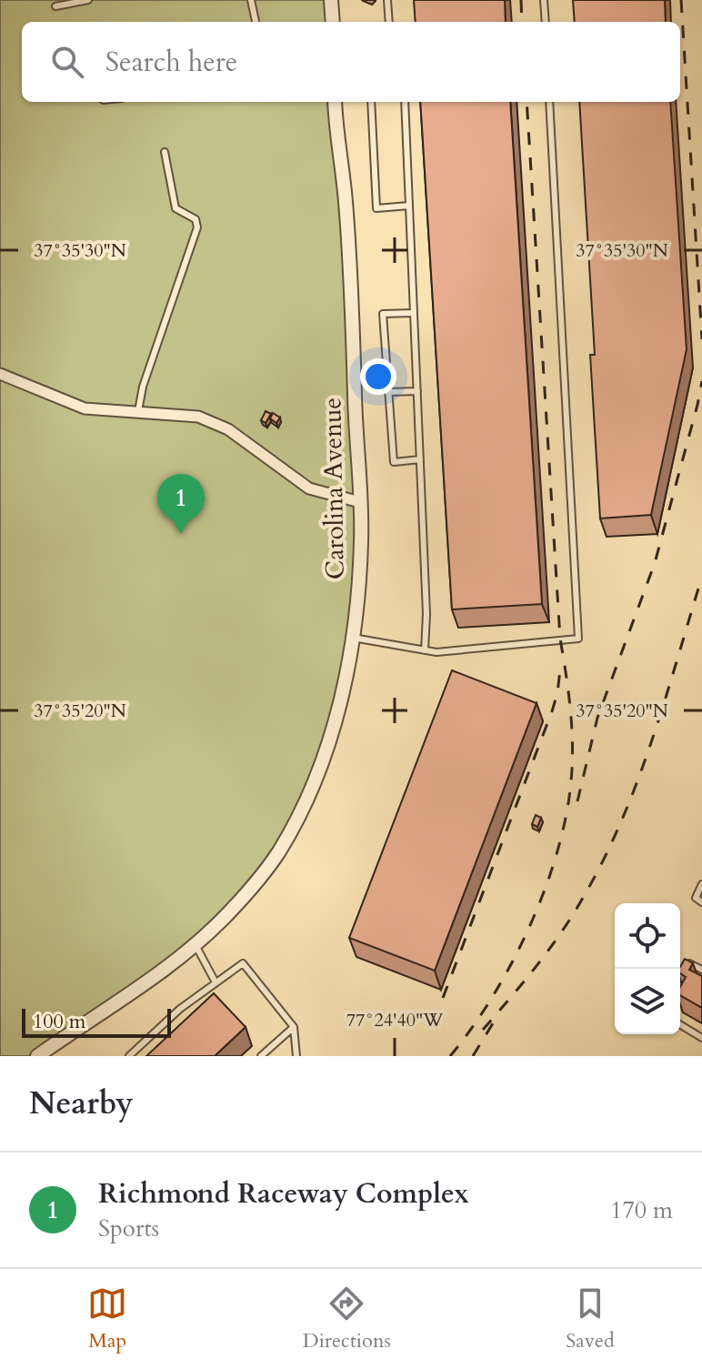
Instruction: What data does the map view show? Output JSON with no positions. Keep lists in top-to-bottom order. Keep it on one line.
{"streets":{"street":["Carolina Avenue"]},"scale_bar":"100 m","page":{"search":"Search here","pins":"1","scale":"100 m","heading":"Nearby","list":[{"mark":"1","name":"Richmond Raceway Complex","note":"Sports","value":"170 m"}],"nav":["Map","Directions","Saved"]},"coordinates":["37°35'30\"N","37°35'20\"N","77°24'40\"W"]}
